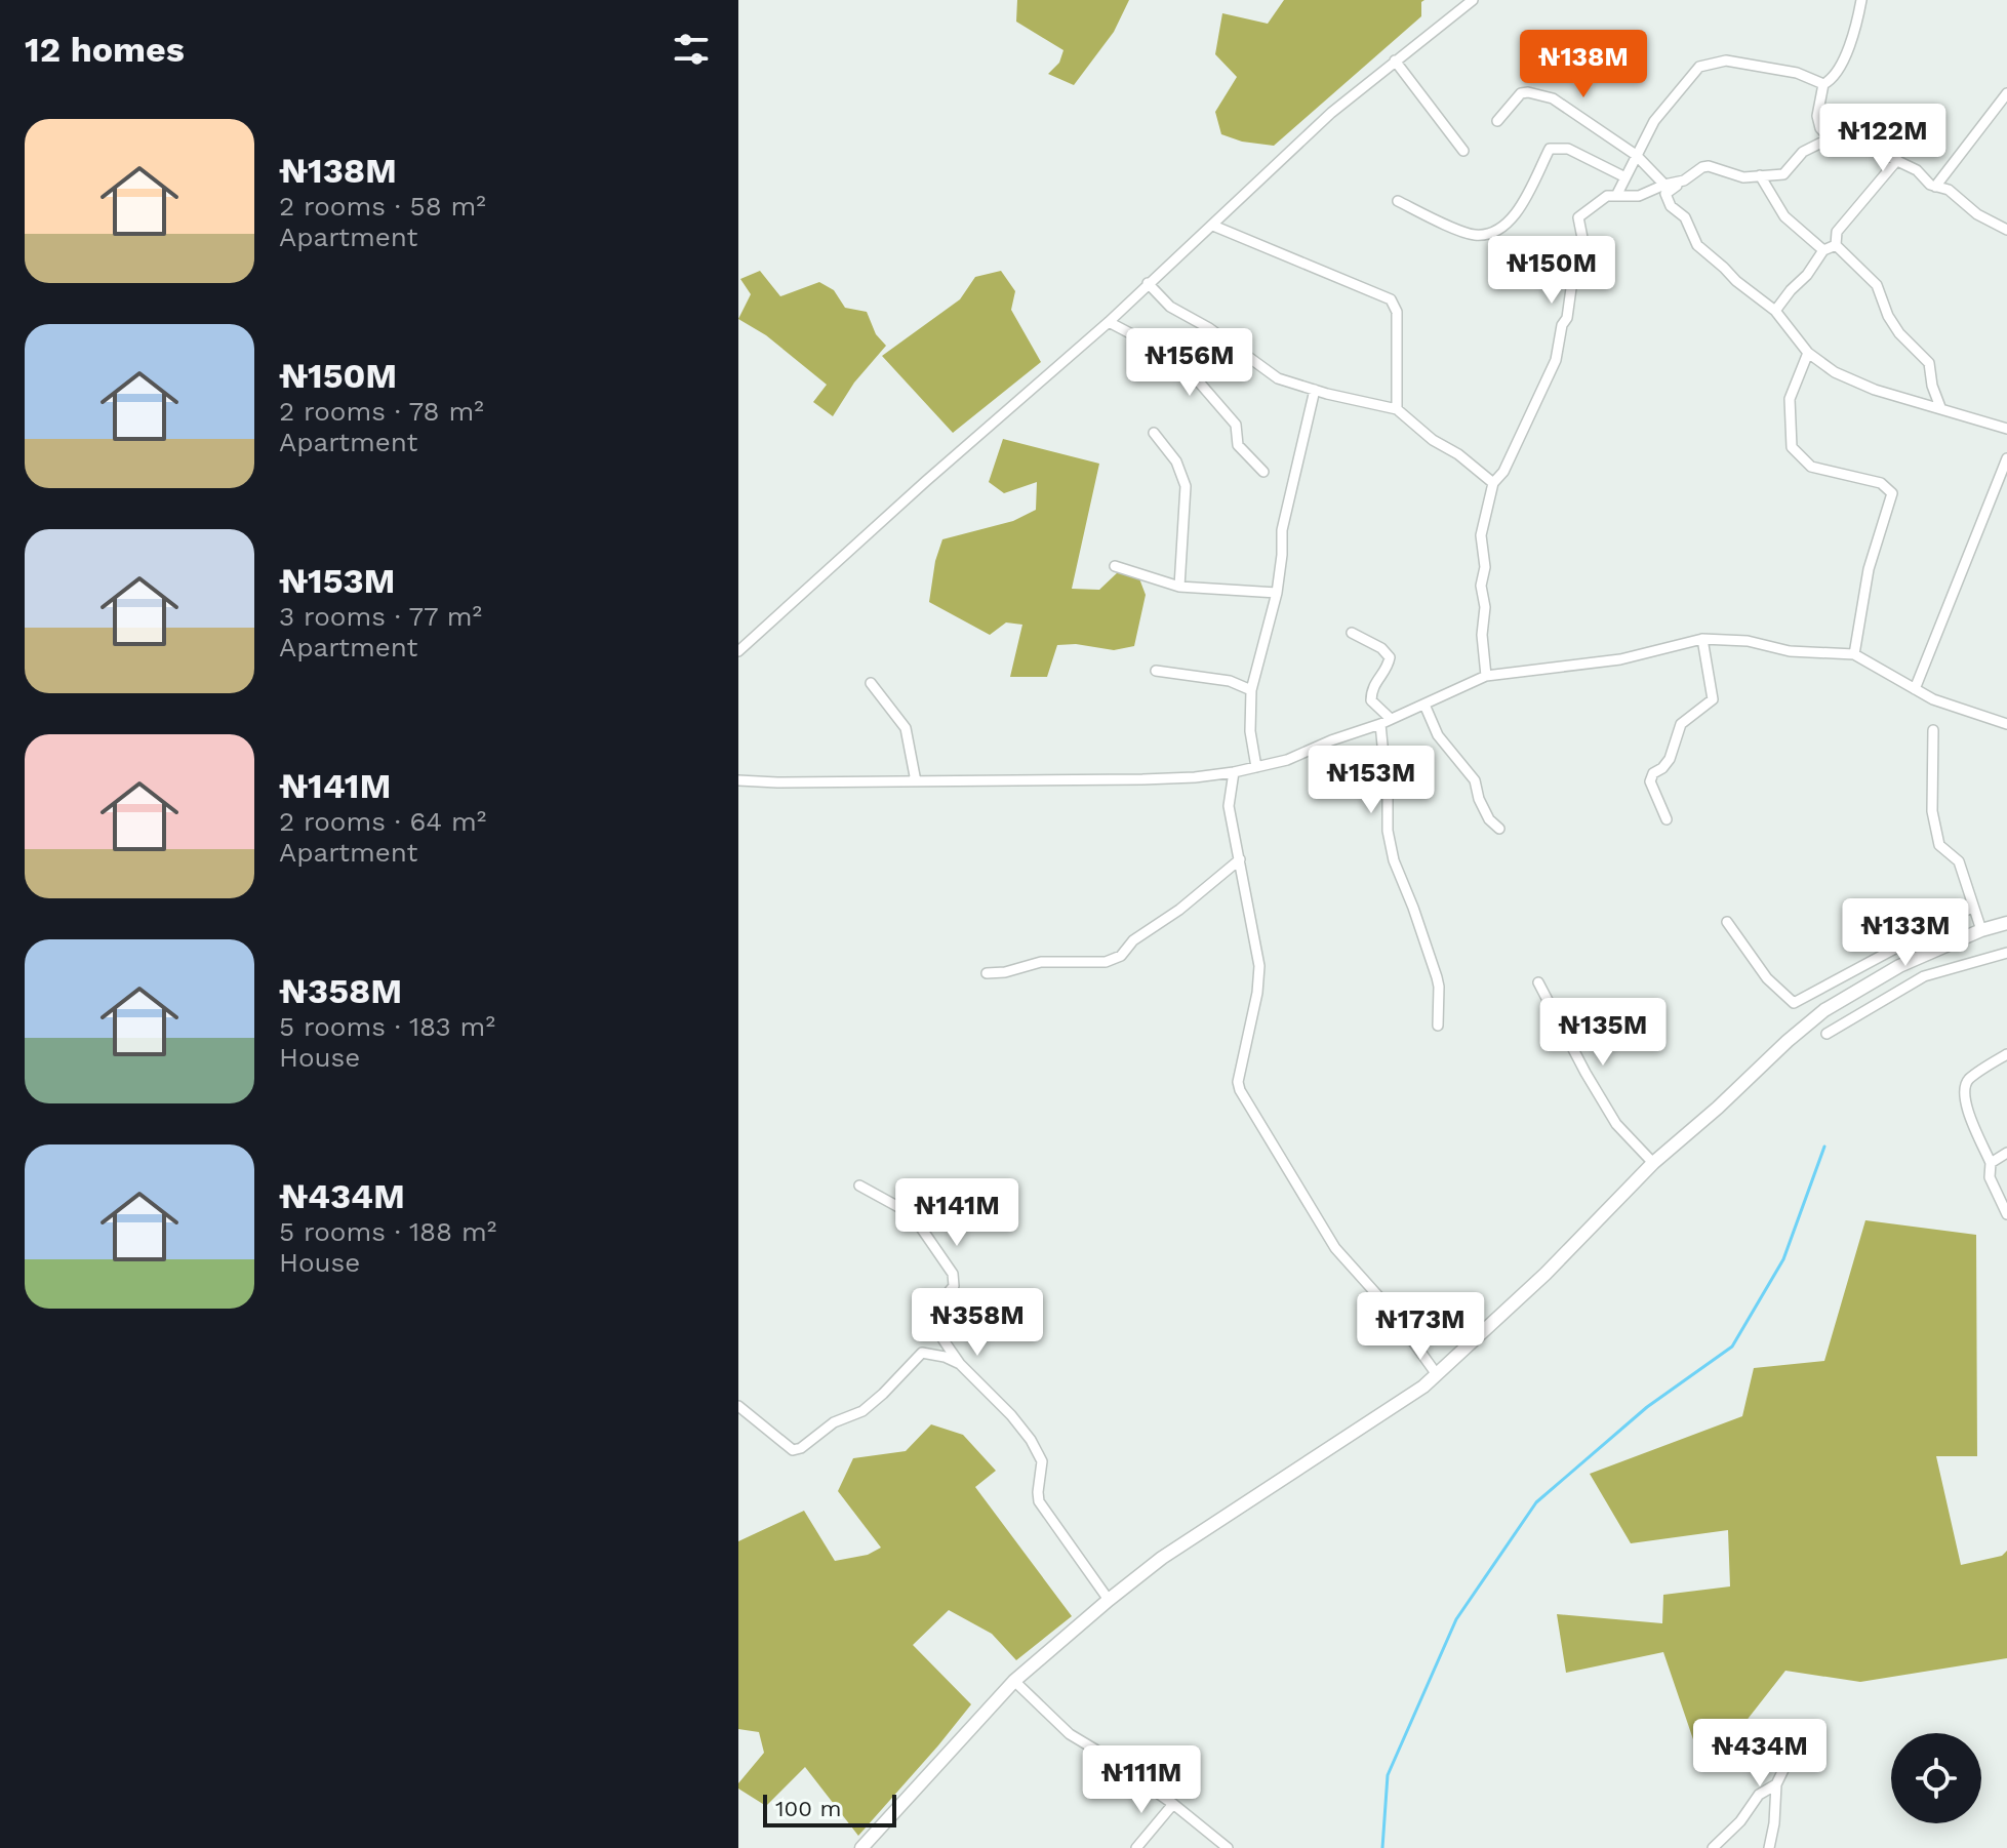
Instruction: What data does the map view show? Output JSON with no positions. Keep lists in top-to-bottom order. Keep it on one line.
{"scale_bar":"100 m","page":{"heading":"12 homes","price":["₦138M","₦122M","₦150M","₦156M","₦153M","₦133M","₦135M","₦141M","₦358M","₦173M","₦434M","₦111M"],"list":[{"name":"₦138M","note":"2 rooms · 58 m² · Apartment"},{"name":"₦150M","note":"2 rooms · 78 m² · Apartment"},{"name":"₦153M","note":"3 rooms · 77 m² · Apartment"},{"name":"₦141M","note":"2 rooms · 64 m² · Apartment"},{"name":"₦358M","note":"5 rooms · 183 m² · House"},{"name":"₦434M","note":"5 rooms · 188 m² · House"}],"scale":"100 m"}}
